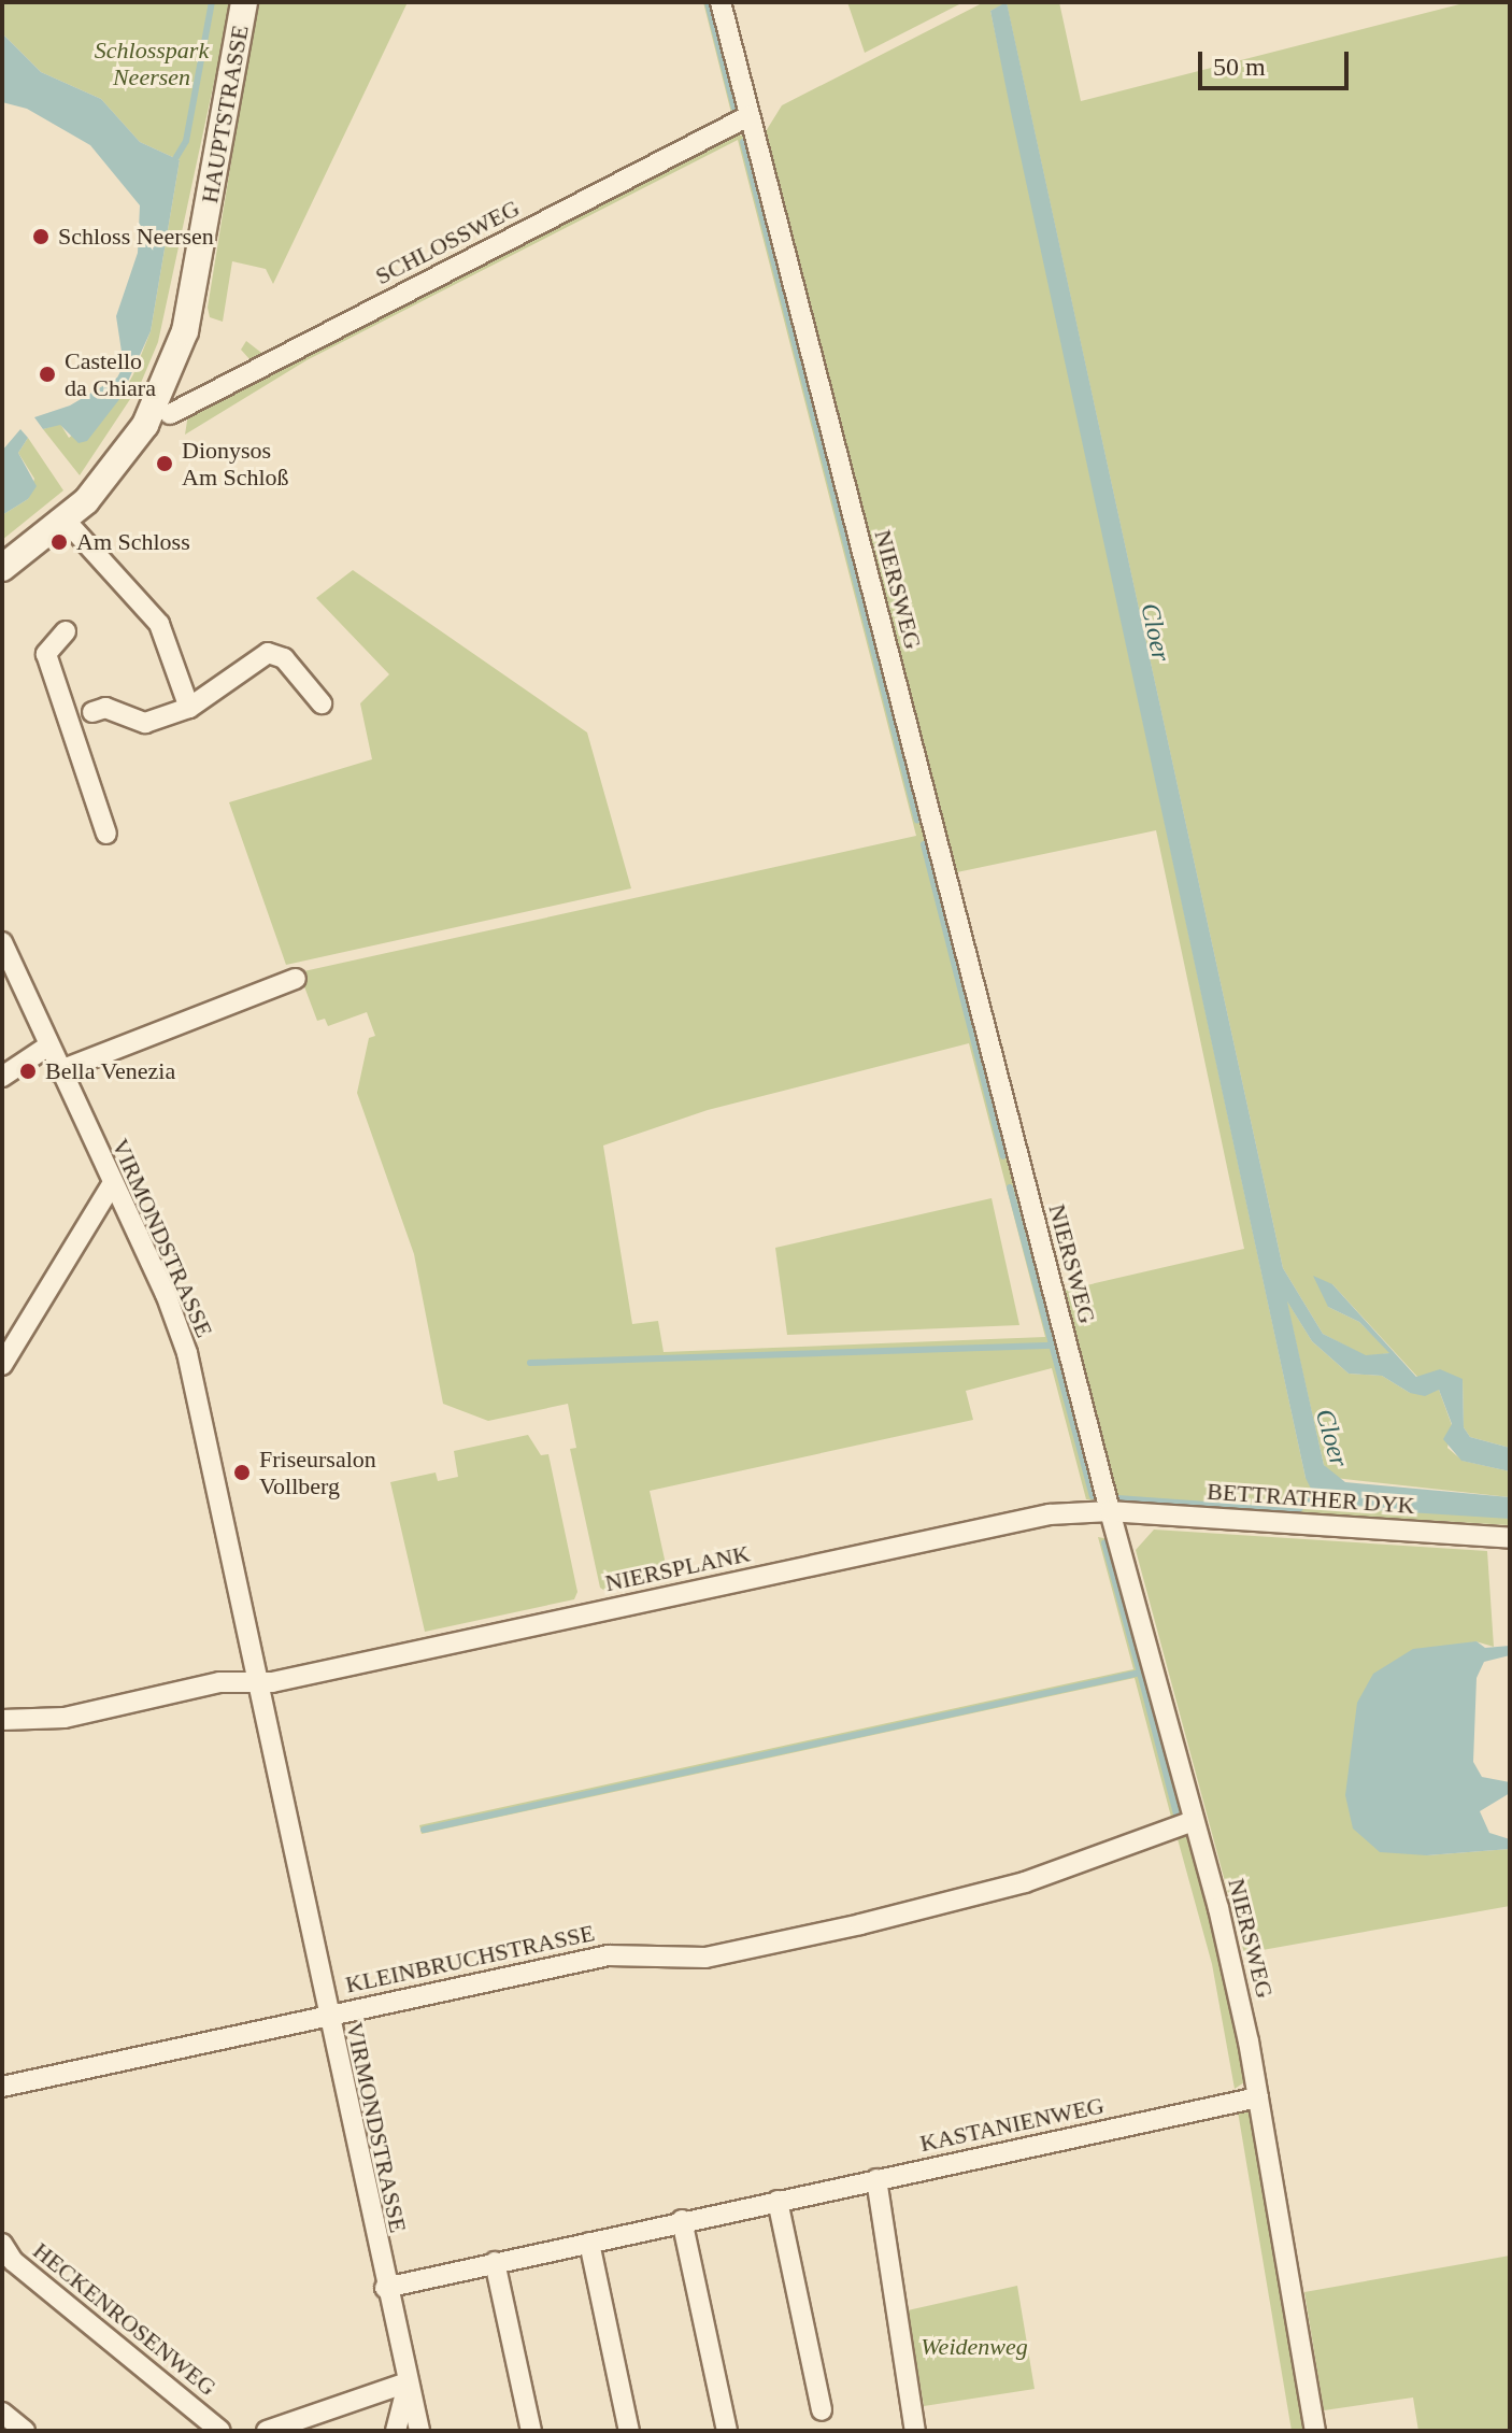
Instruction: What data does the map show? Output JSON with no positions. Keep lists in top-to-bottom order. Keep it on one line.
{"streets":{"street":["HAUPTSTRASSE","SCHLOSSWEG","NIERSWEG","VIRMONDSTRASSE","BETTRATHER DYK","NIERSPLANK","KLEINBRUCHSTRASSE","KASTANIENWEG","HECKENROSENWEG"]},"crossings":[["SCHLOSSWEG","NIERSWEG"],["NIERSWEG","BETTRATHER DYK"],["NIERSWEG","NIERSPLANK"],["NIERSWEG","KLEINBRUCHSTRASSE"],["NIERSWEG","KASTANIENWEG"],["VIRMONDSTRASSE","NIERSPLANK"],["VIRMONDSTRASSE","KLEINBRUCHSTRASSE"],["VIRMONDSTRASSE","KASTANIENWEG"],["BETTRATHER DYK","NIERSPLANK"]],"water":["Cloer"],"parks":["Schlosspark Neersen","Weidenweg"],"places":["Schloss Neersen","Castello da Chiara","Dionysos Am Schloß","Am Schloss","Bella Venezia","Friseursalon Vollberg"],"scale_bar":"50 m"}
